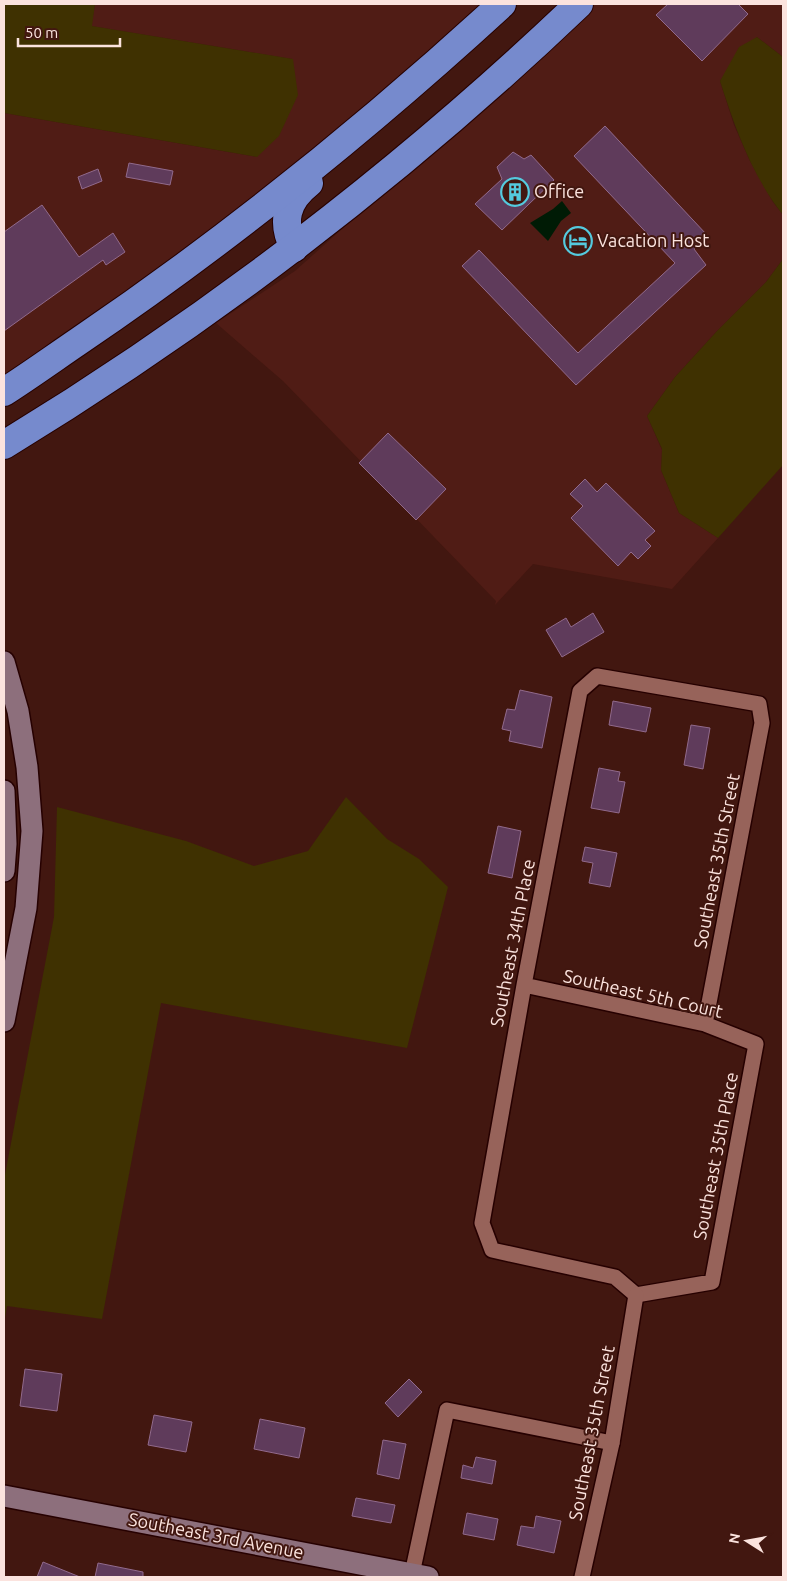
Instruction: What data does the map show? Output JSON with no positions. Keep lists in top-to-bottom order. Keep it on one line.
{"streets":{"main road":["Southeast 3rd Avenue"],"street":["Southeast 35th Street","Southeast 34th Place","Southeast 5th Court","Southeast 35th Place"]},"crossings":[["Southeast 35th Street","Southeast 34th Place"],["Southeast 35th Street","Southeast 5th Court"],["Southeast 35th Street","Southeast 35th Place"],["Southeast 34th Place","Southeast 5th Court"],["Southeast 34th Place","Southeast 35th Place"],["Southeast 5th Court","Southeast 35th Place"]],"places":{"building":["Office"],"hotel":["Vacation Host"]},"scale_bar":"50 m","north":"left"}
